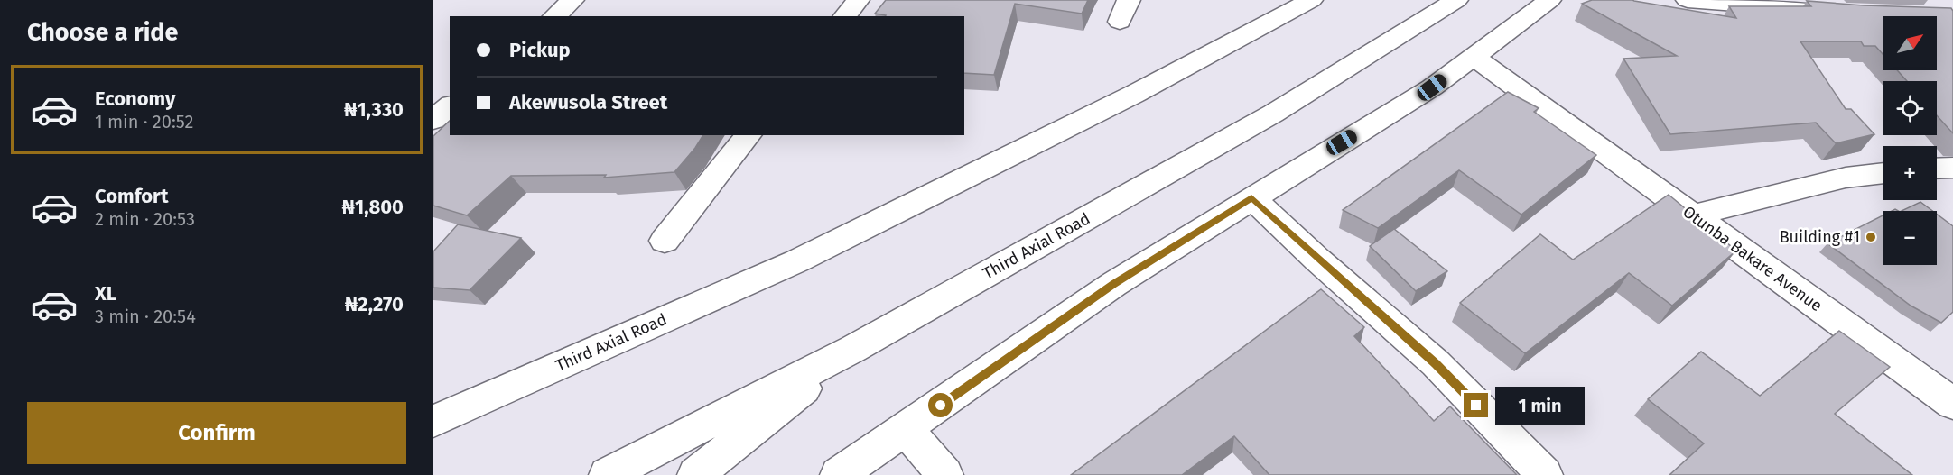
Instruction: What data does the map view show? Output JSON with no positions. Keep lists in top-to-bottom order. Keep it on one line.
{"streets":{"main road":["Third Axial Road","Otunba Bakare Avenue"]},"places":["Building #1"],"north":"top right","page":{"heading":"Choose a ride","map_buttons":["+","−"],"banner":["Pickup","Akewusola Street"],"list":[{"name":"Economy","note":"1 min · 20:52","value":"₦1,330"},{"name":"Comfort","note":"2 min · 20:53","value":"₦1,800"},{"name":"XL","note":"3 min · 20:54","value":"₦2,270"}],"bubble":"1 min","buttons":"Confirm"}}
